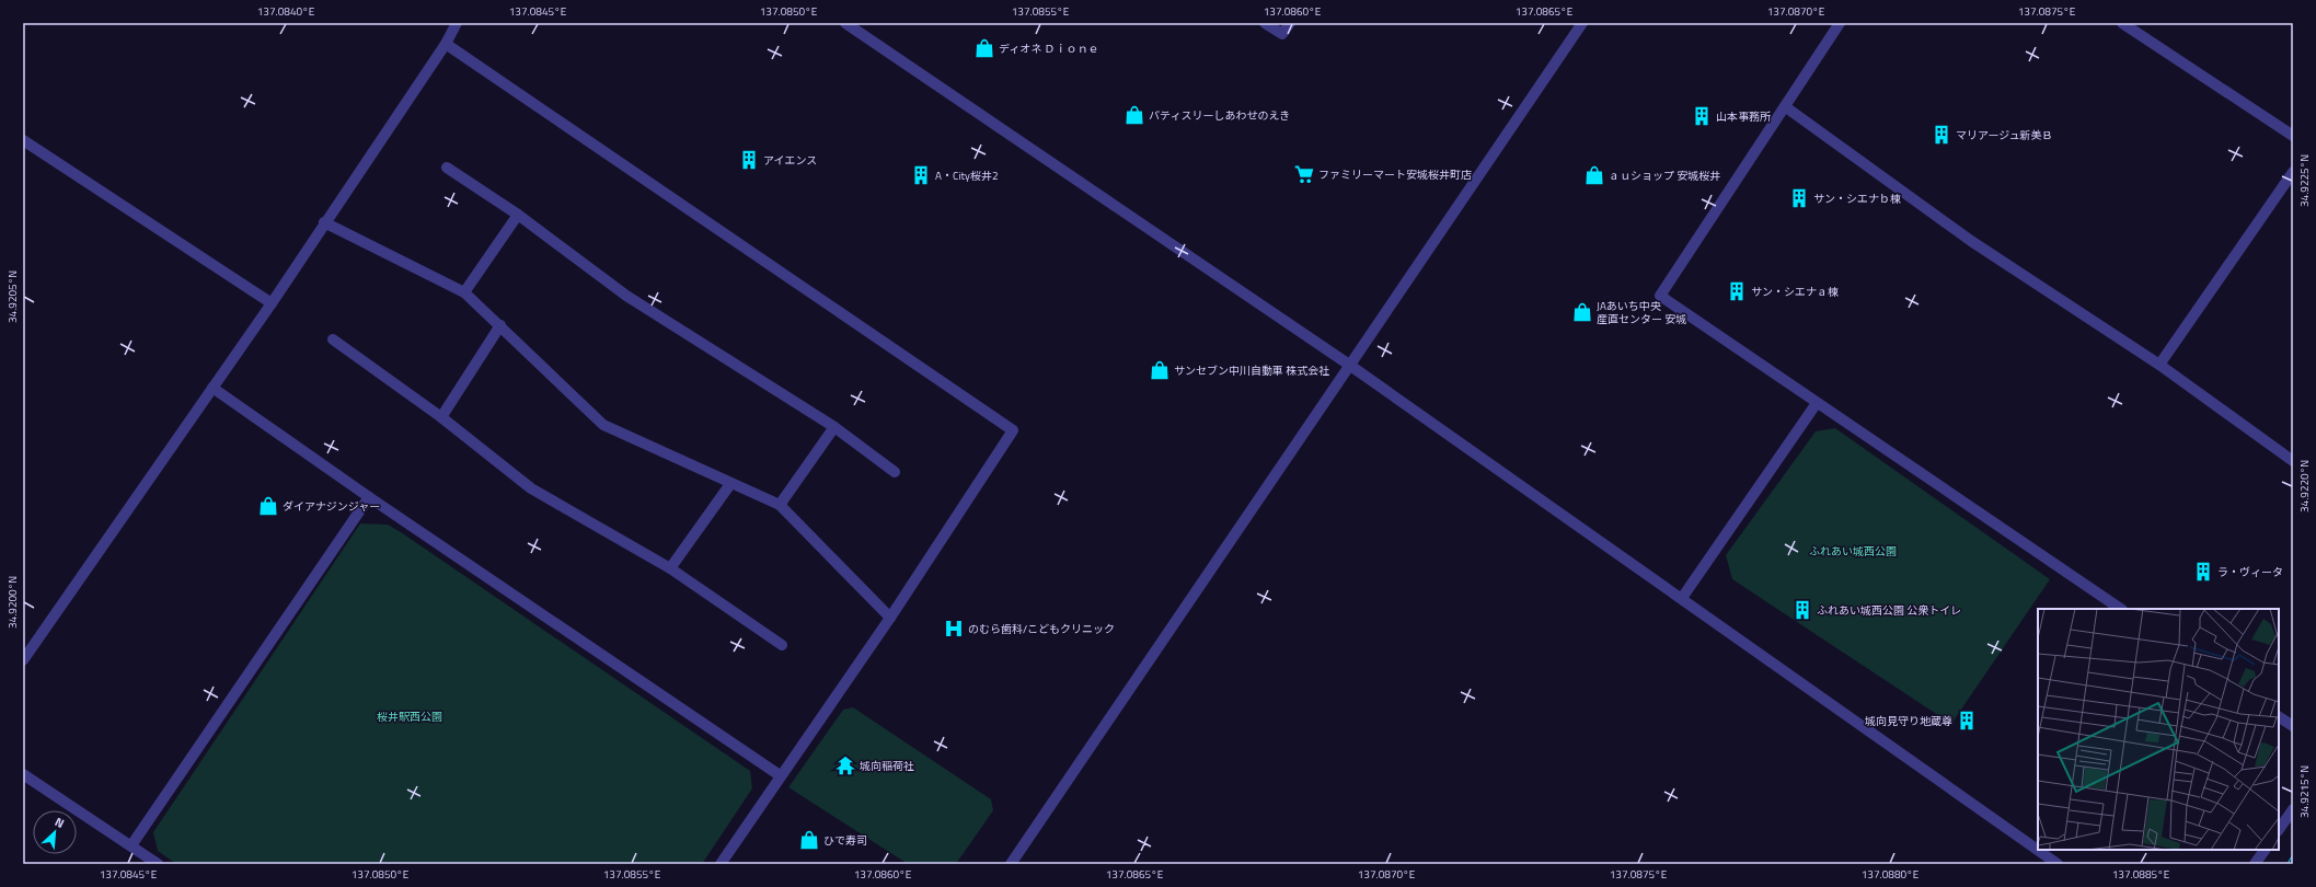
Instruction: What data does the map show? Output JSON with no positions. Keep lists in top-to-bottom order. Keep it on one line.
{"parks":["ふれあい城西公園","桜井駅西公園"],"places":{"shop":["ディオネ Ｄｉｏｎｅ","パティスリーしあわせのえき","ａｕショップ 安城桜井","JAあいち中央 産直センター 安城","サンセブン中川自動車 株式会社","ダイアナジンジャー","ひで寿司"],"building":["山本事務所","マリアージュ新美Ｂ","アイエンス","A・City桜井2","サン・シエナｂ棟","サン・シエナａ棟","ラ・ヴィータ","ふれあい城西公園 公衆トイレ","城向見守り地蔵尊"],"supermarket":["ファミリーマート安城桜井町店"],"hospital":["のむら歯科/こどもクリニック"],"temple":["城向稲荷社"]},"north":"top right","coordinates":["137.0840°E","137.0845°E","137.0850°E","137.0855°E","137.0860°E","137.0865°E","137.0870°E","137.0875°E","34.9225°N","34.9205°N","34.9220°N","34.9200°N","34.9215°N","137.0880°E","137.0885°E"]}
